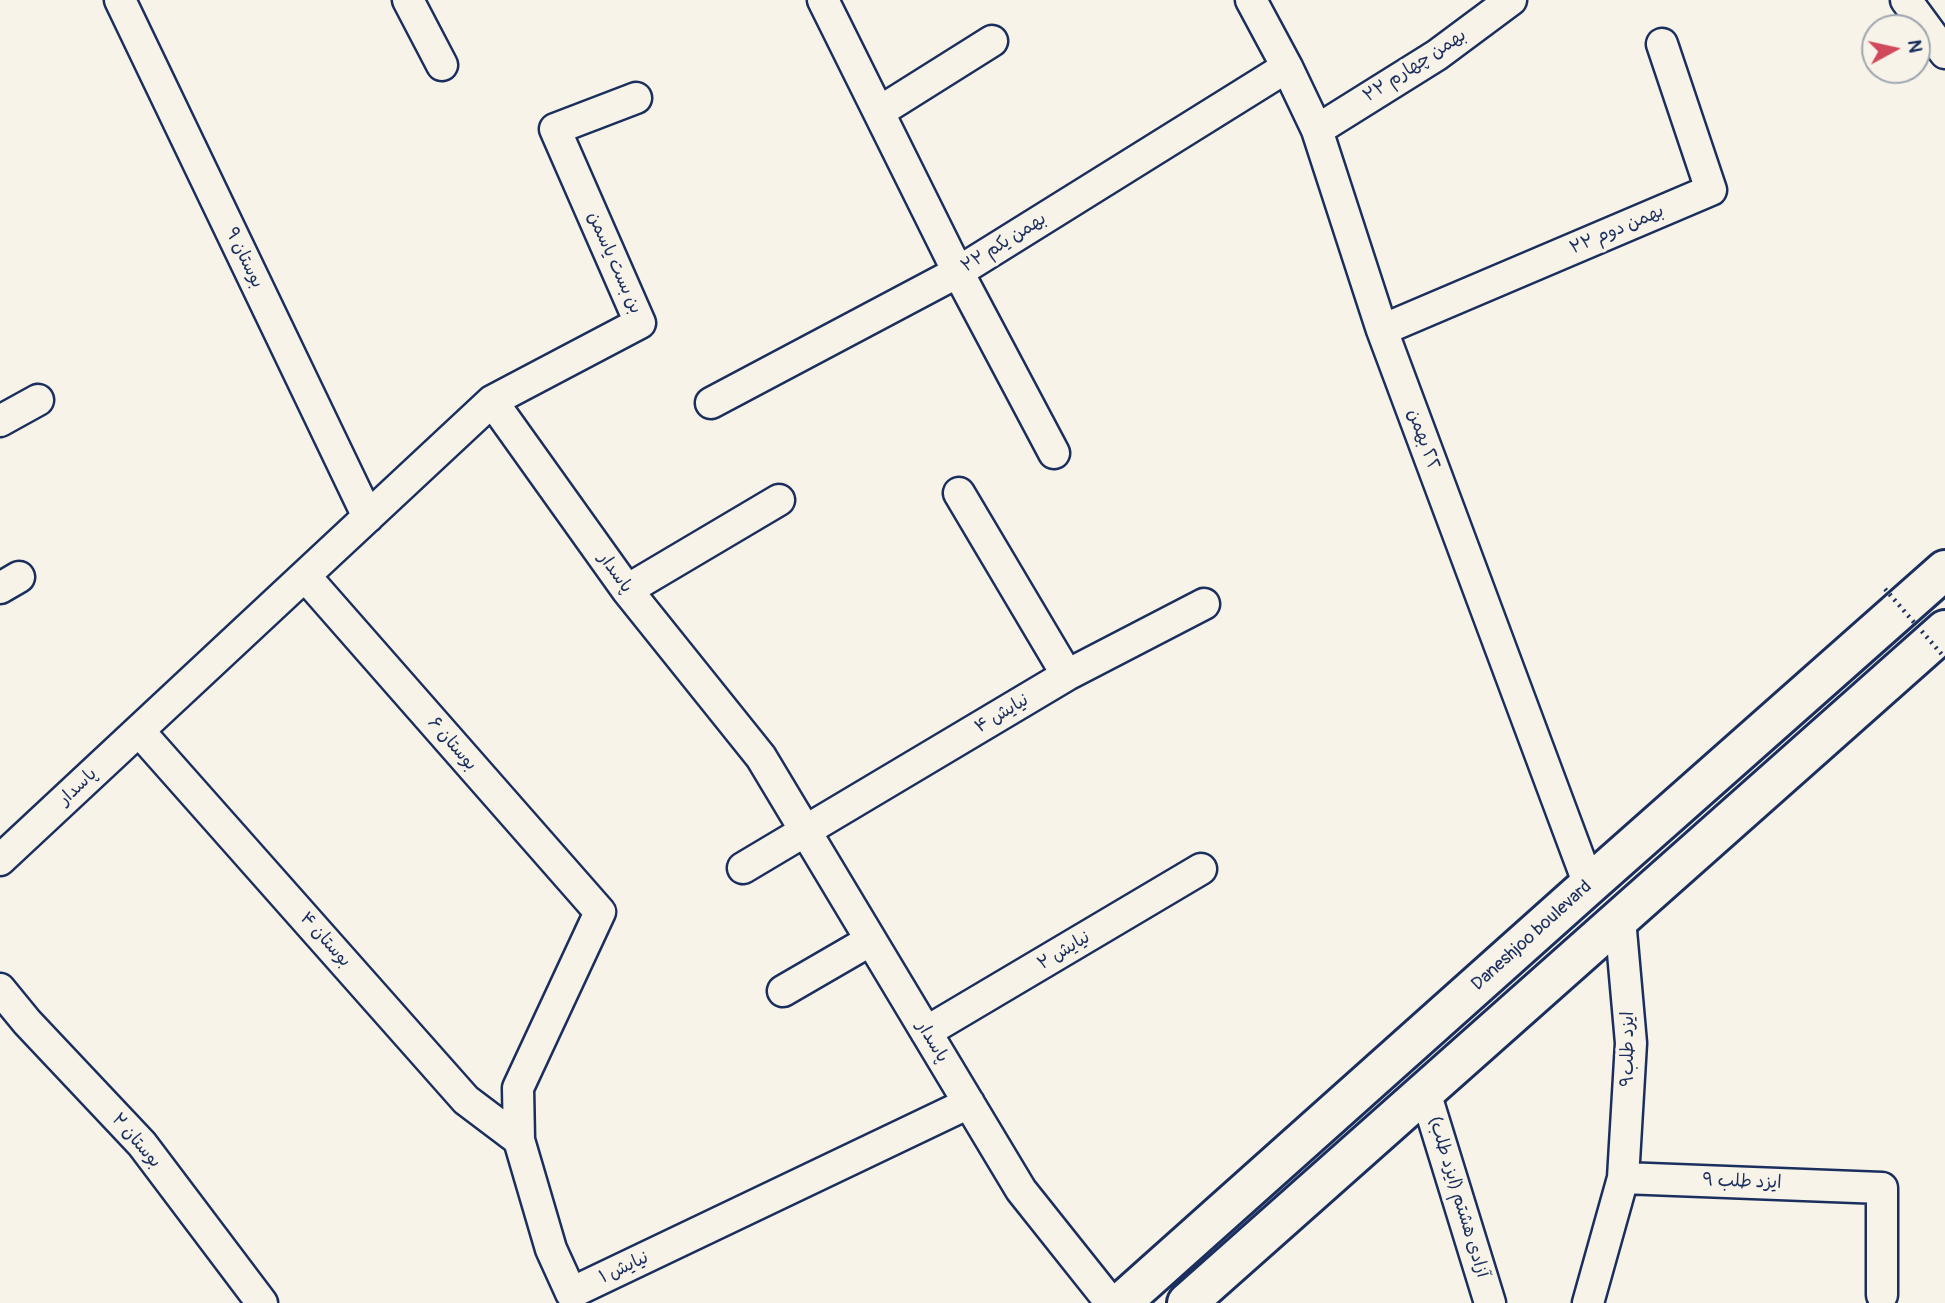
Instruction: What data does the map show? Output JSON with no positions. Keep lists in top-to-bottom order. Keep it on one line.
{"streets":{"main road":["Daneshjoo boulevard"],"street":["۲۲ بهمن چهارم","۲۲ بهمن دوم","۲۲ بهمن یکم","بوستان ۹","بن بست یاسمن","٢٢ بهمن","پاسدار","نیایش ۴","بوستان ۶","بوستان ۴","نیایش ۲","ایزد طلب۹","بوستان ۲","ایزد طلب ۹","آزادی هشتم (ایزد طلب)","نیایش ۱"]},"crossings":[["۲۲ بهمن چهارم","٢٢ بهمن"],["۲۲ بهمن دوم","٢٢ بهمن"],["۲۲ بهمن یکم","٢٢ بهمن"],["بوستان ۹","پاسدار"],["بن بست یاسمن","پاسدار"],["٢٢ بهمن","Daneshjoo boulevard"],["پاسدار","نیایش ۴"],["پاسدار","بوستان ۶"],["پاسدار","بوستان ۴"],["پاسدار","نیایش ۲"],["پاسدار","نیایش ۱"],["بوستان ۶","نیایش ۱"],["بوستان ۴","نیایش ۱"],["ایزد طلب۹","ایزد طلب ۹"]],"north":"right"}
